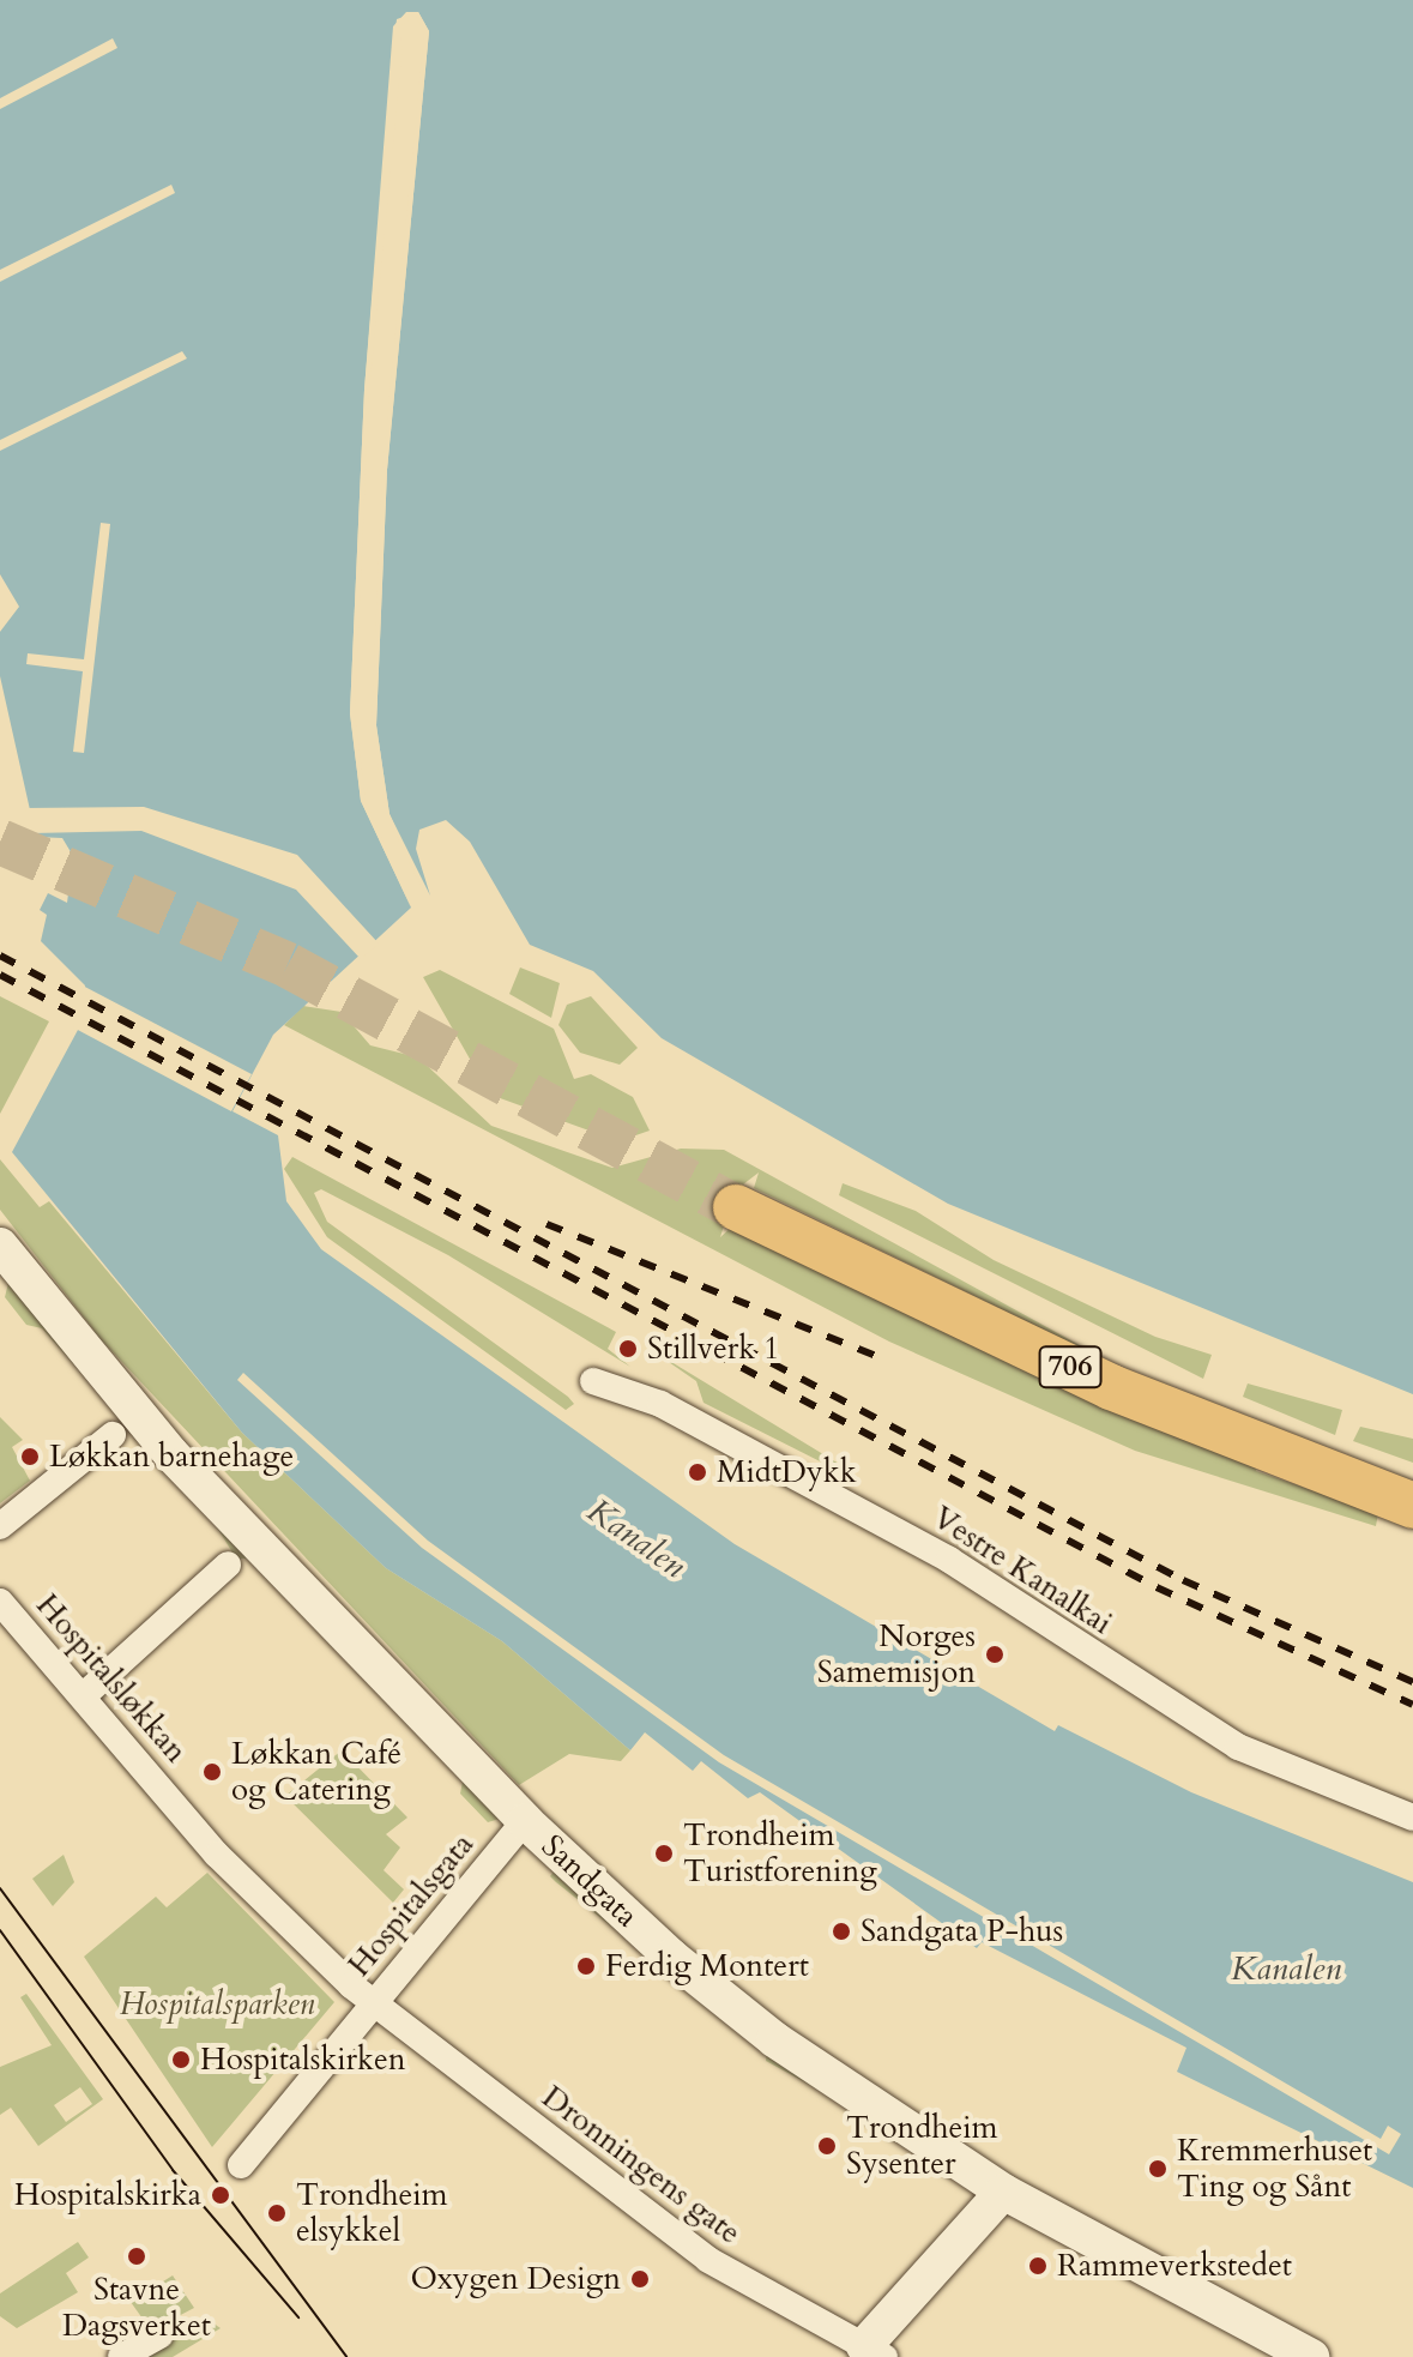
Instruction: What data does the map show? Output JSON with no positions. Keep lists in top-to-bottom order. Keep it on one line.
{"streets":{"highway":["706"],"main road":["Sandgata"],"street":["Vestre Kanalkai","Hospitalsløkkan","Hospitalsgata","Dronningens gate"]},"crossings":[["Hospitalsløkkan","Hospitalsgata"],["Hospitalsløkkan","Dronningens gate"],["Sandgata","Hospitalsgata"],["Hospitalsgata","Dronningens gate"]],"water":["Kanalen"],"parks":["Hospitalsparken"],"places":["Stillverk 1","Løkkan barnehage","MidtDykk","Norges Samemisjon","Løkkan Café og Catering","Trondheim Turistforening","Sandgata P-hus","Ferdig Montert","Hospitalskirken","Trondheim Sysenter","Kremmerhuset Ting og Sånt","Hospitalskirka","Trondheim elsykkel","Stavne Dagsverket","Rammeverkstedet","Oxygen Design"]}
